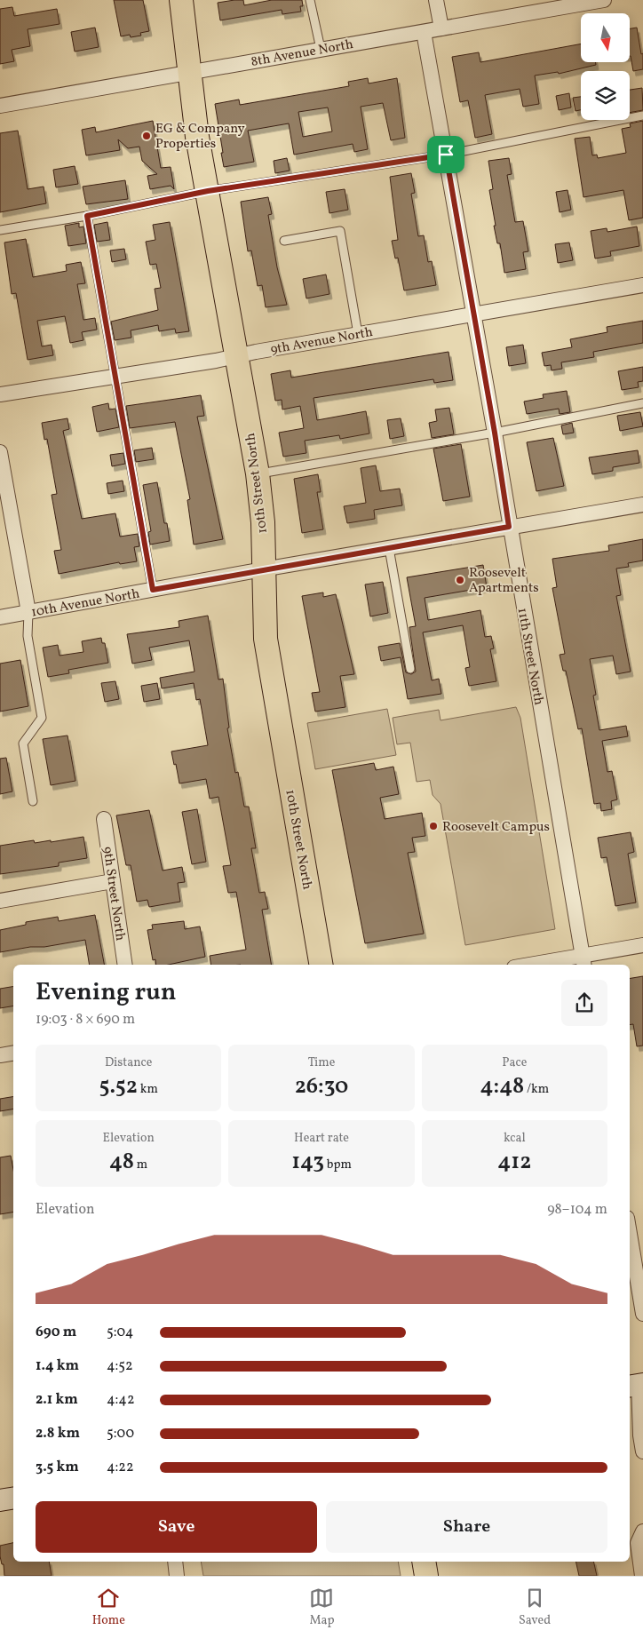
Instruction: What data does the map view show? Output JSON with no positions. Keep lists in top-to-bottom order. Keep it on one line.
{"streets":{"main road":["10th Street North"],"street":["8th Avenue North","9th Avenue North","10th Avenue North","11th Street North","9th Street North"]},"crossings":[["8th Avenue North","10th Street North"],["8th Avenue North","11th Street North"],["9th Avenue North","10th Street North"],["9th Avenue North","11th Street North"],["10th Street North","10th Avenue North"],["10th Avenue North","11th Street North"]],"places":["EG & Company Properties","Roosevelt Apartments","Roosevelt Campus"],"north":"bottom","page":{"heading":["Evening run","19:03 · 8 × 690 m"],"stats":[["Distance","5.52 km"],["Time","26:30"],["Pace","4:48 /km"],["Elevation","48 m"],["Heart rate","143 bpm"],["kcal","412"]],"chart":["Elevation","98–104 m"],"list":[{"name":"690 m","note":"5:04"},{"name":"1.4 km","note":"4:52"},{"name":"2.1 km","note":"4:42"},{"name":"2.8 km","note":"5:00"},{"name":"3.5 km","note":"4:22"}],"buttons":["Save","Share"],"tabs":["Home","Map","Saved"]}}
